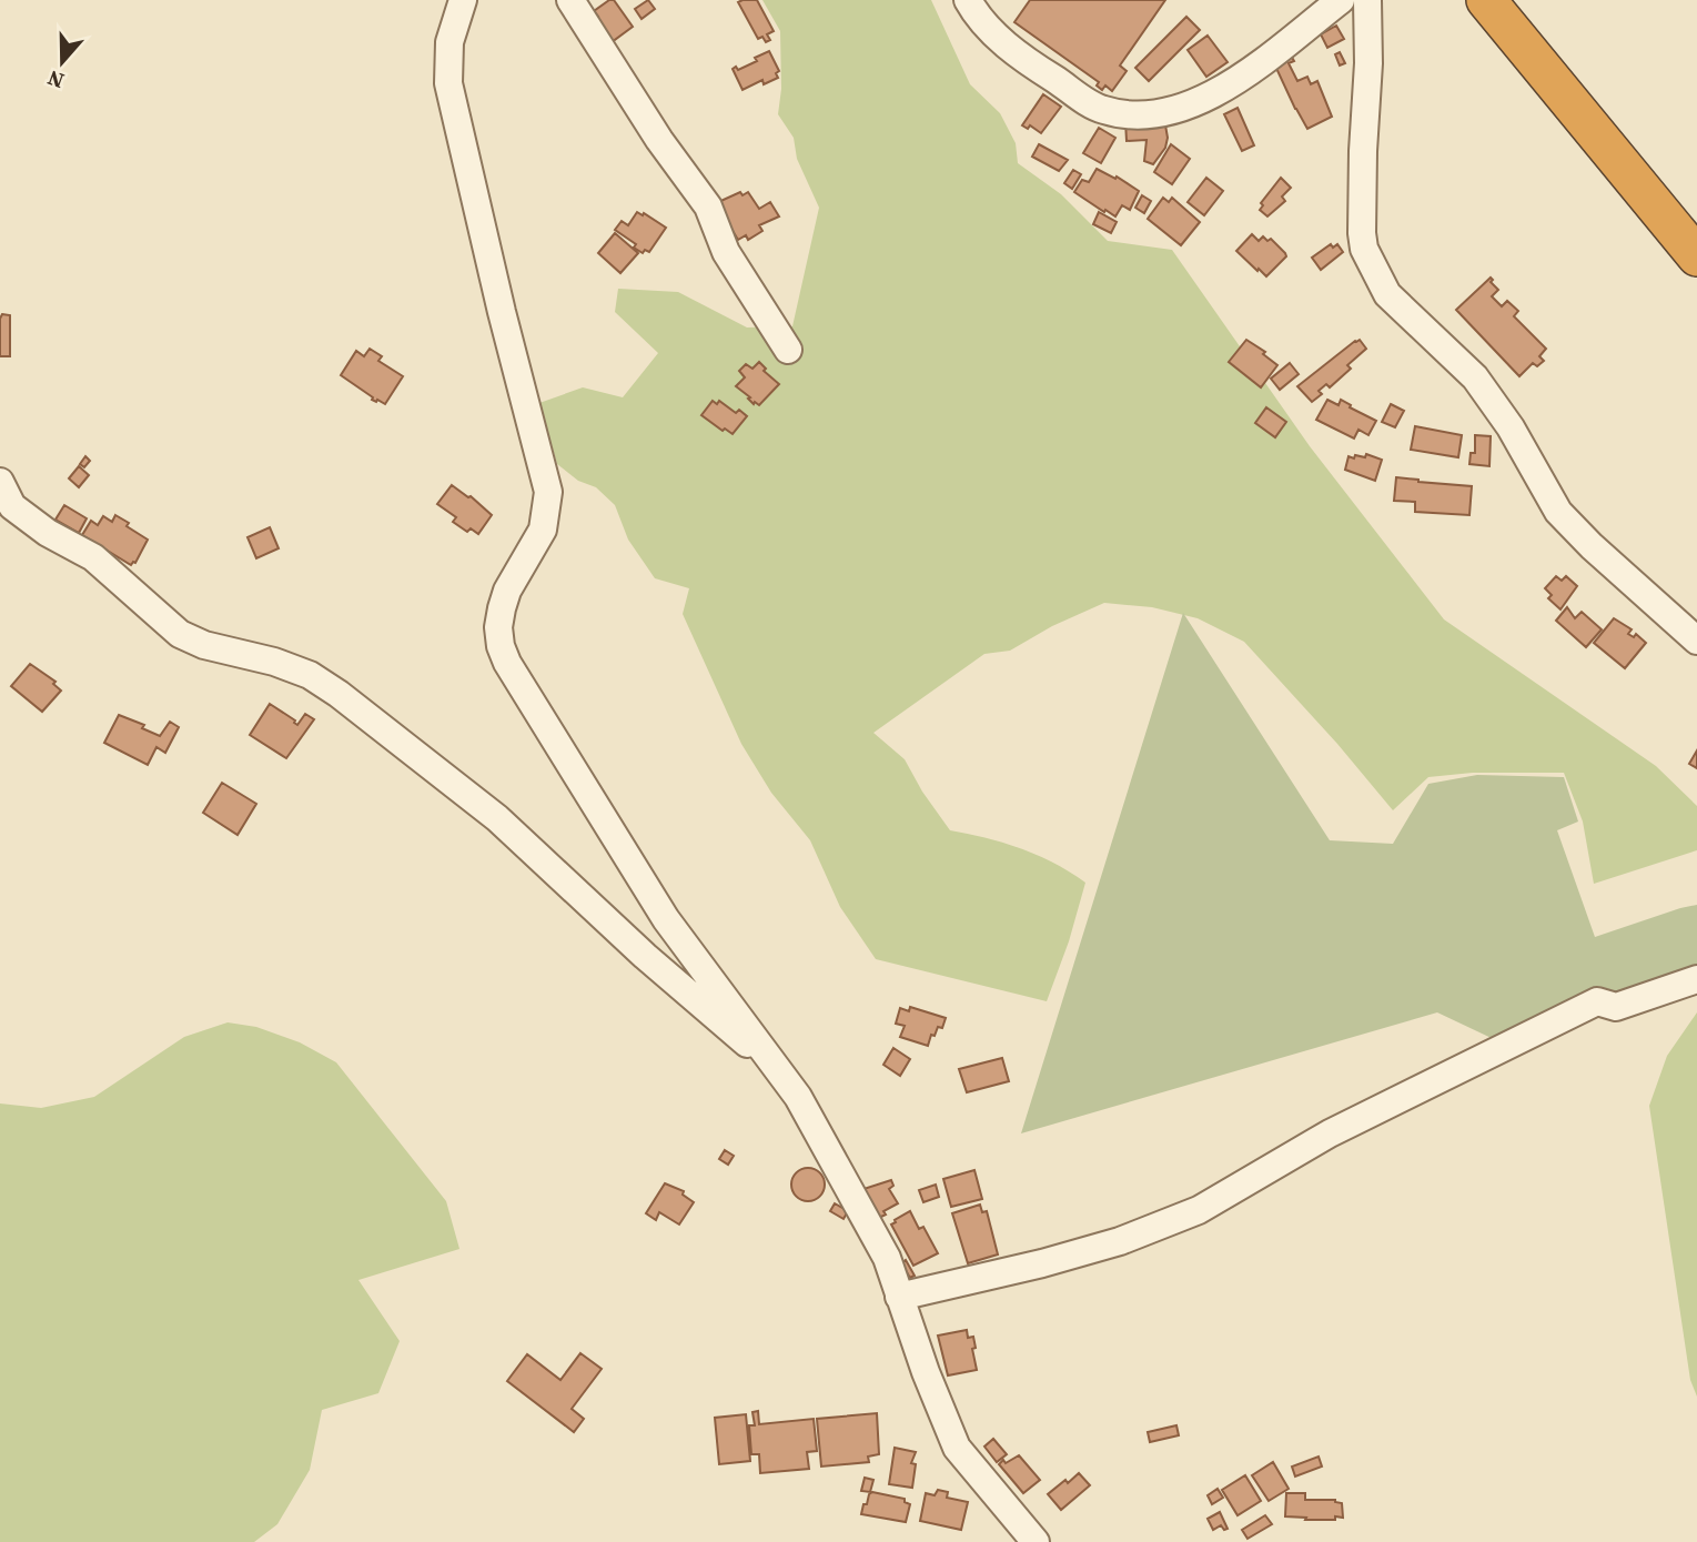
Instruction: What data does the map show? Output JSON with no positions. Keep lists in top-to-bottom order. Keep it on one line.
{"north":"bottom"}
